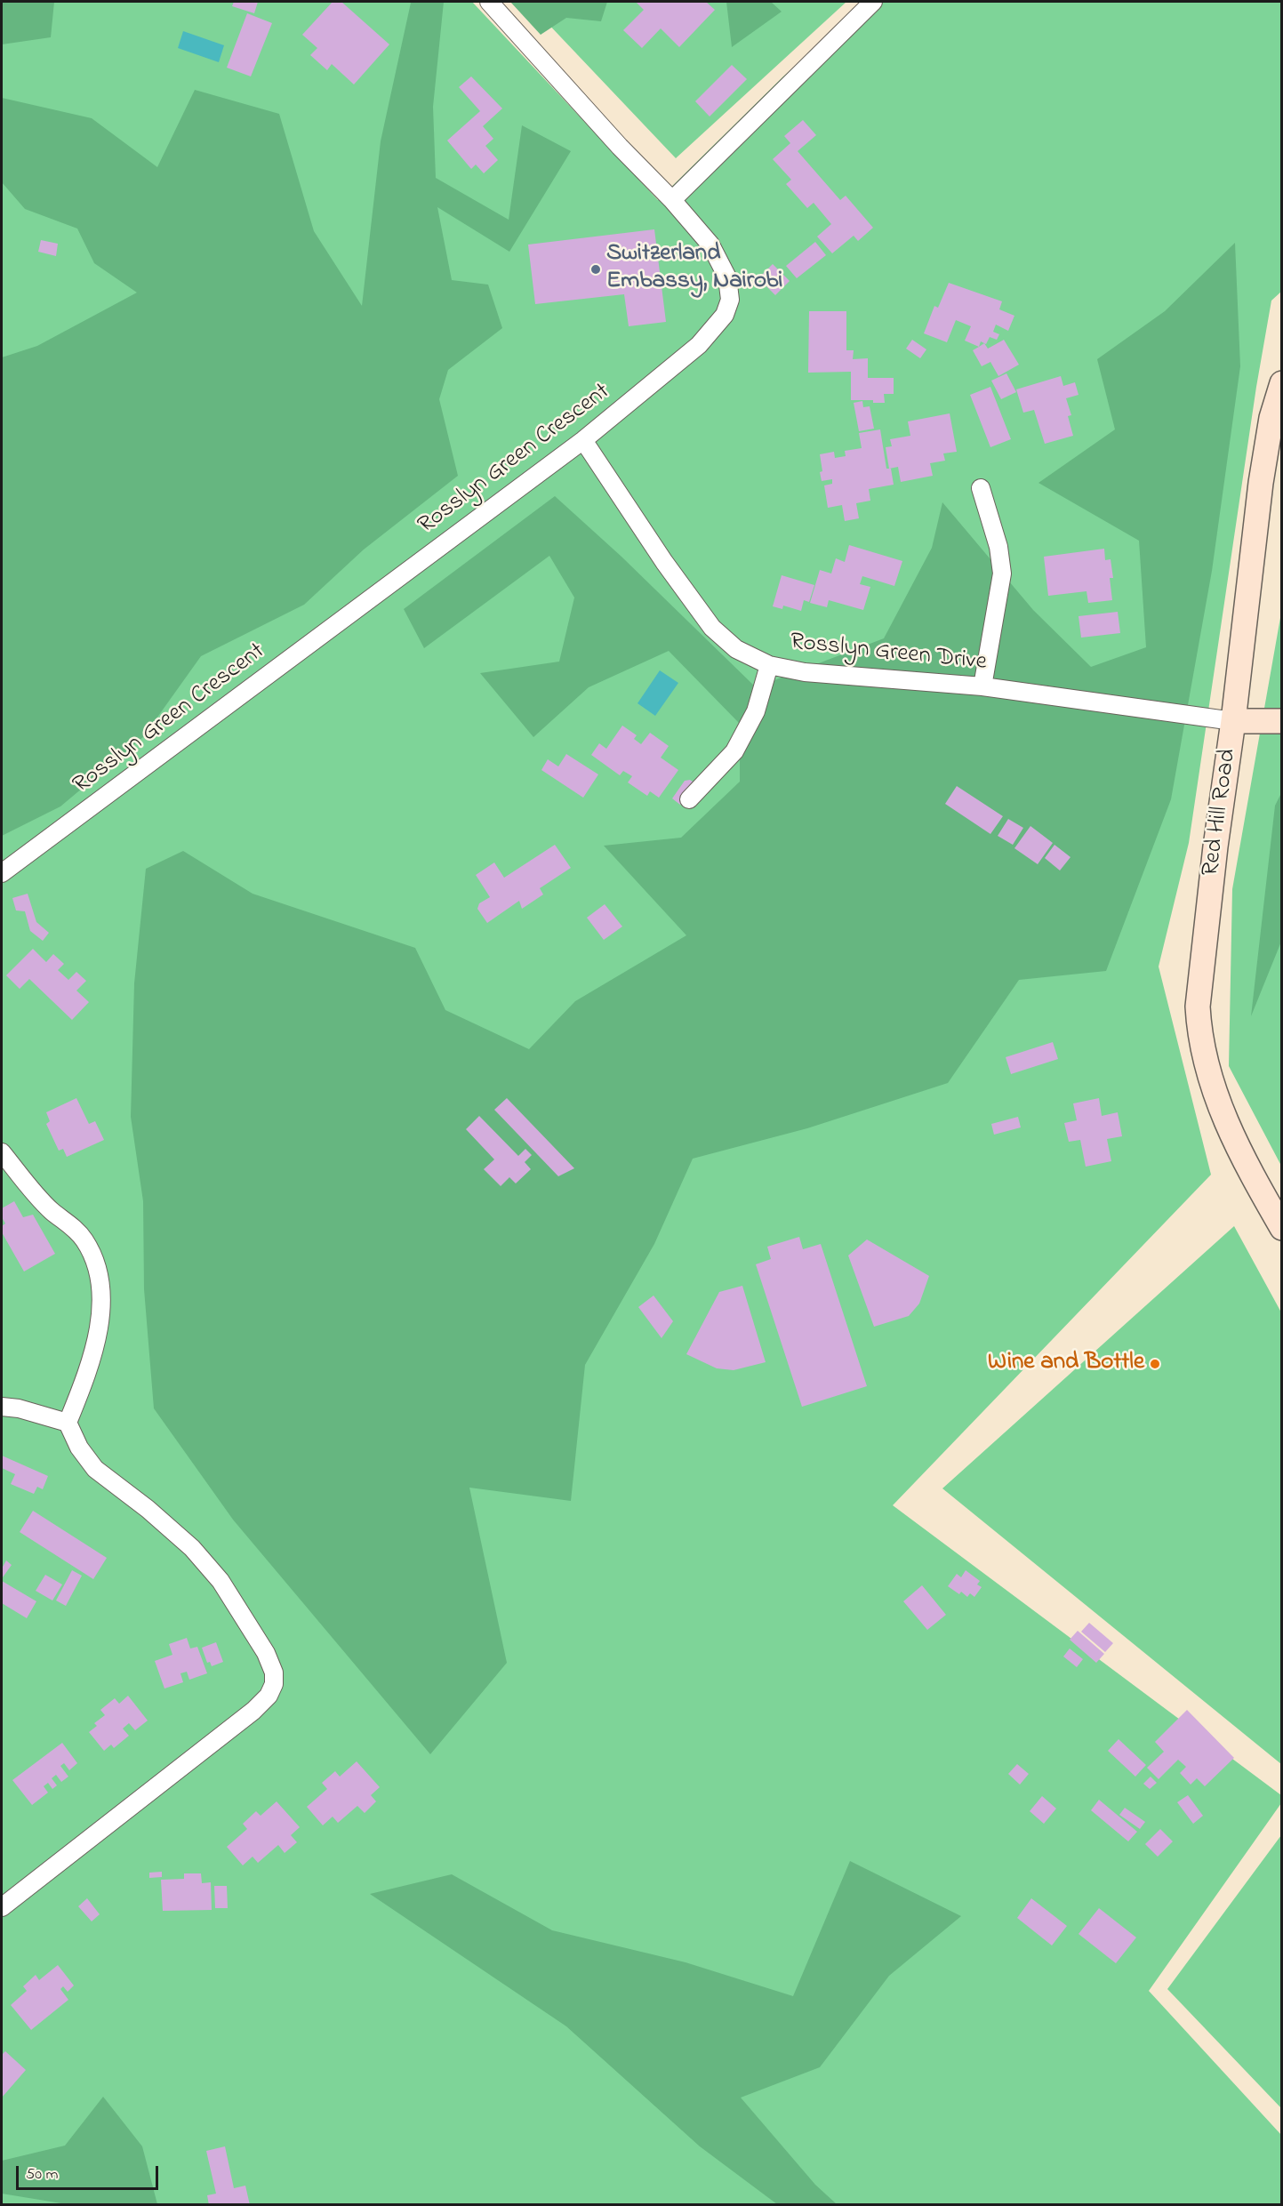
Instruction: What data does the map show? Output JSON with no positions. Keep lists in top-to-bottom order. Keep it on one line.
{"streets":{"main road":["Red Hill Road"],"street":["Rosslyn Green Crescent","Rosslyn Green Drive"]},"crossings":[["Rosslyn Green Crescent","Rosslyn Green Drive"],["Rosslyn Green Drive","Red Hill Road"]],"places":["Switzerland Embassy, Nairobi","Wine and Bottle"],"scale_bar":"50 m"}
